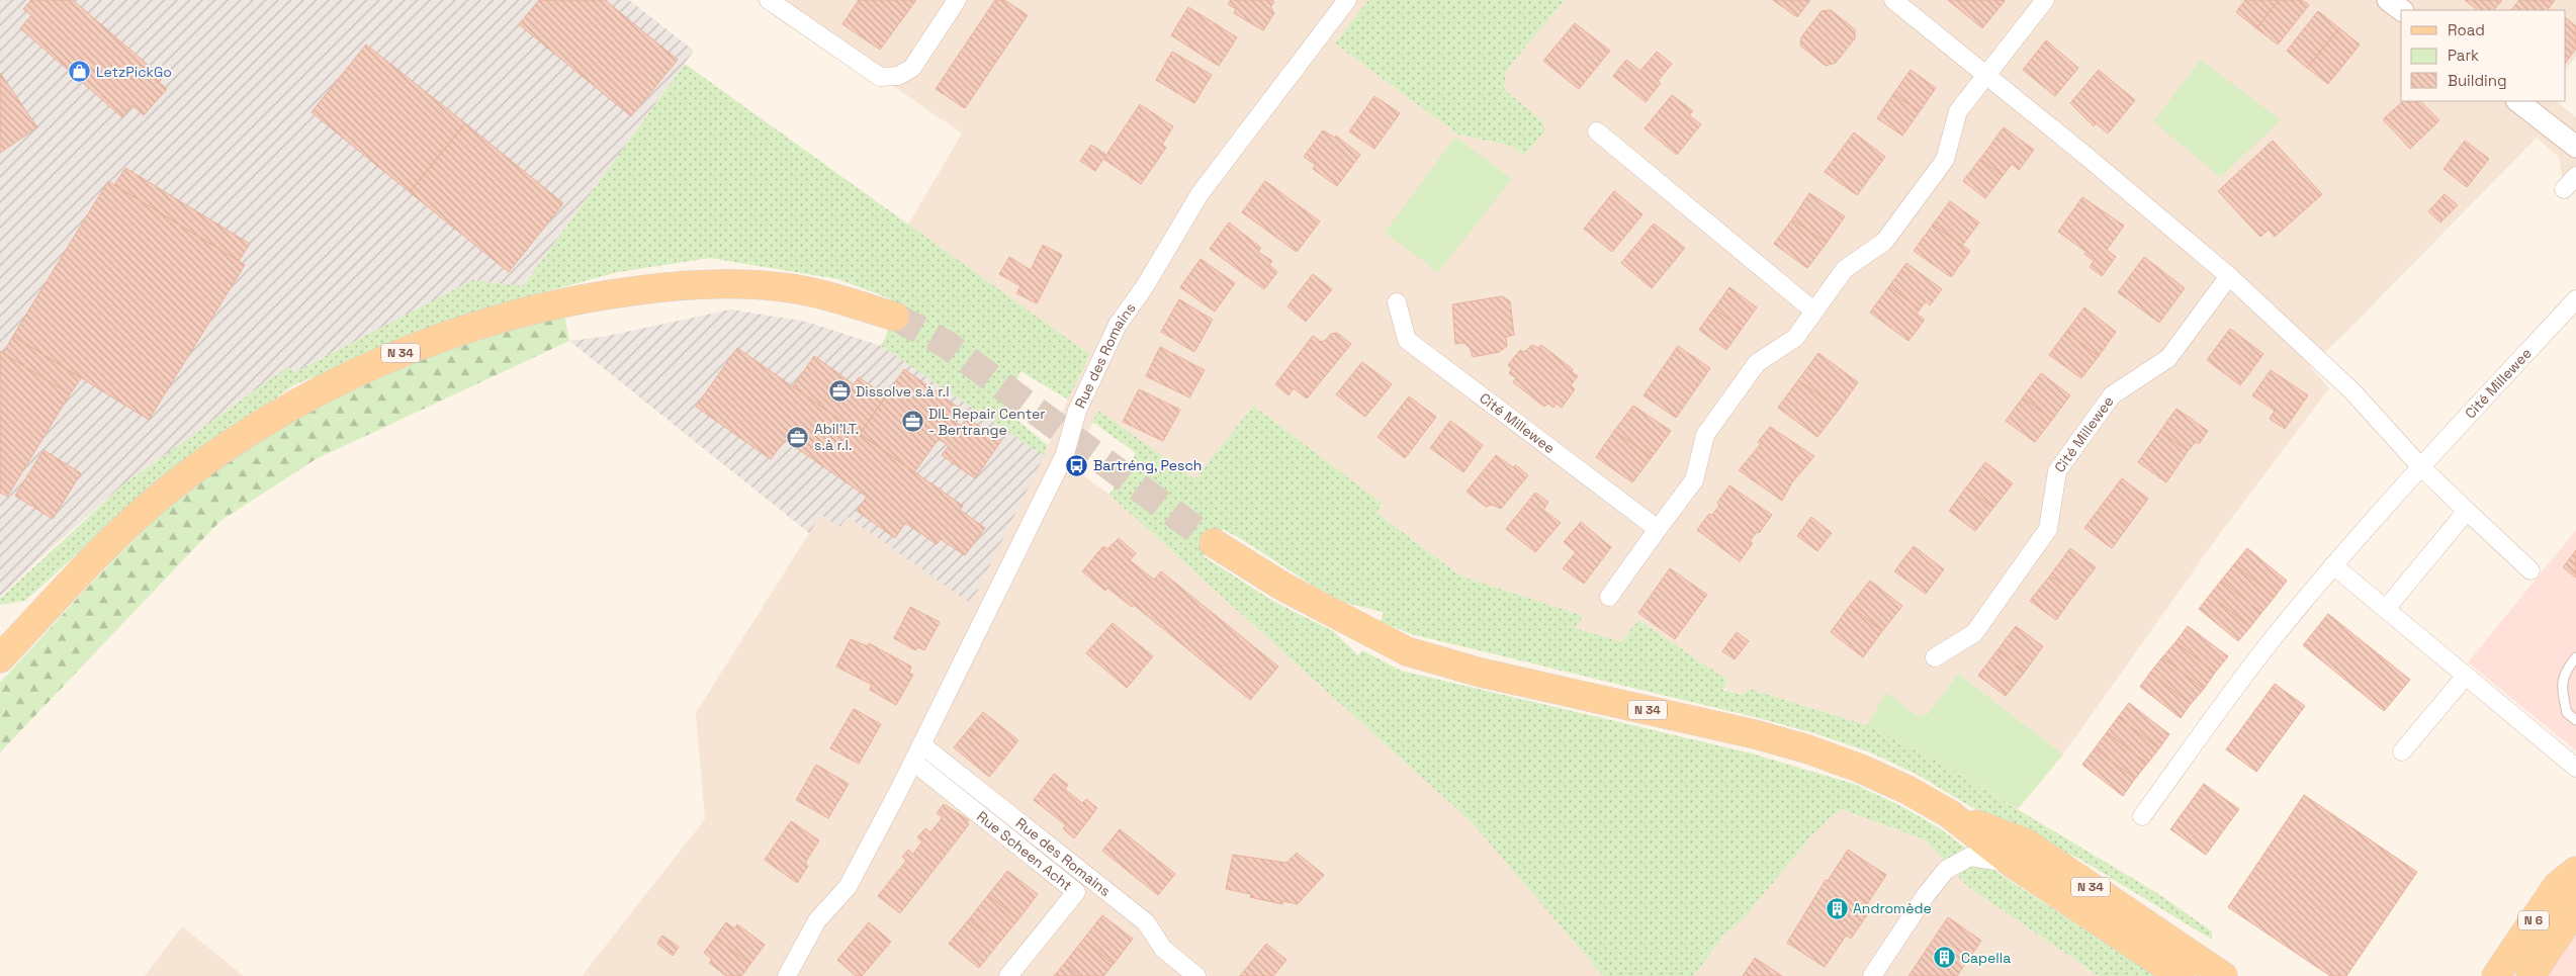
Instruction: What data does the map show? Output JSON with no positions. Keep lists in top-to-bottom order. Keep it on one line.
{"streets":{"main road":["N 34","N 6"],"street":["Rue des Romains","Cité Millewee","Rue Scheen Acht"]},"crossings":[["Rue des Romains","Rue Scheen Acht"]],"places":{"shop":["LetzPickGo"],"office":["Dissolve s.à r.l","DIL Repair Center - Bertrange","Abil'I.T. s.à r.l."],"bus stop":["Bartréng, Pesch"],"building":["Andromède","Capella"]},"legend":["Road","Park","Building"]}
